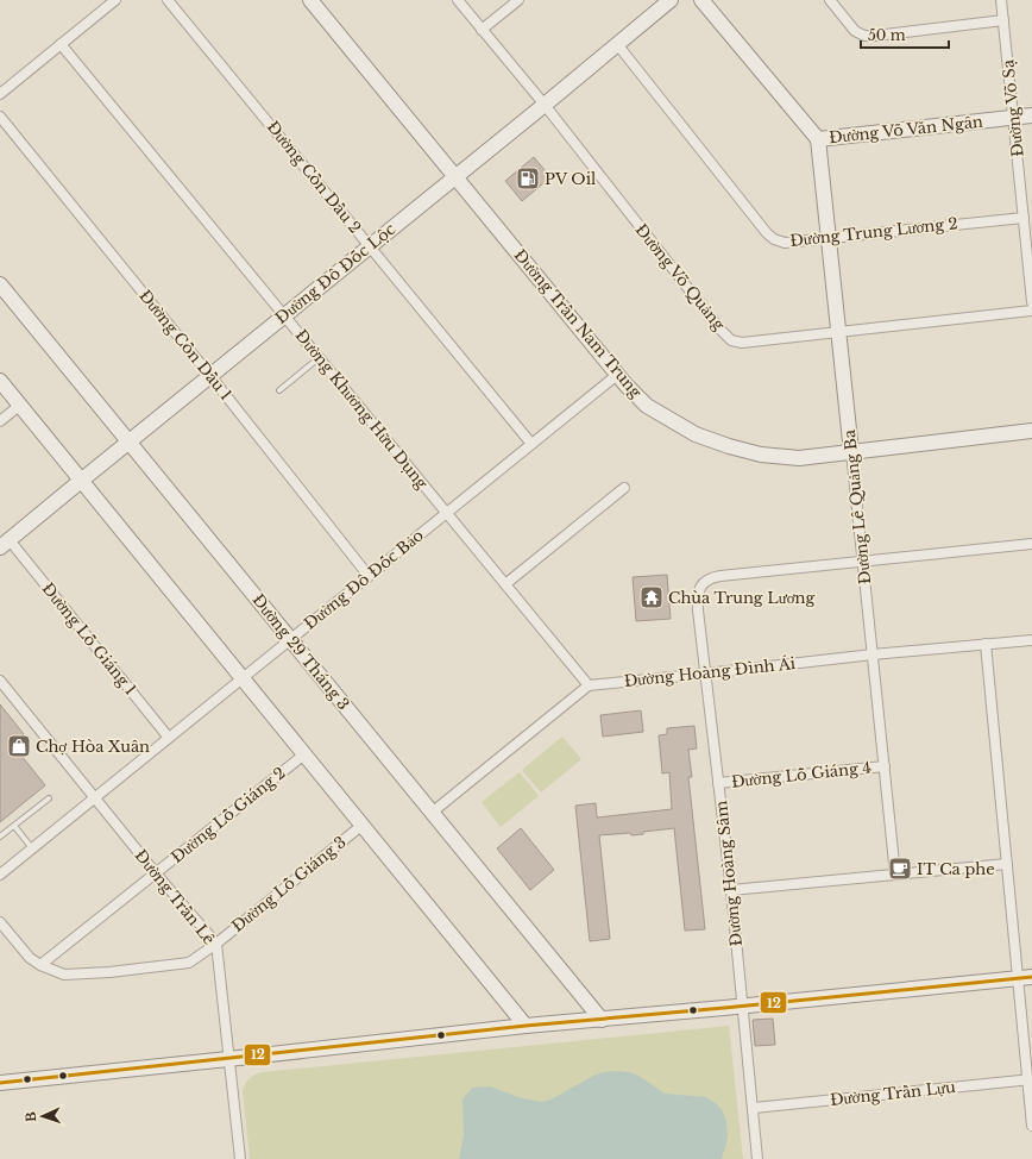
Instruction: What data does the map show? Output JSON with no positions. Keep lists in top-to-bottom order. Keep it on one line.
{"streets":{"street":["Đường Võ Sạ","Đường Võ Văn Ngân","Đường Cồn Dầu 2","Đường Trung Lương 2","Đường Đô Đốc Lộc","Đường Võ Quảng","Đường Trần Nam Trung","Đường Cồn Dầu 1","Đường Khương Hữu Dụng","Đường Lê Quảng Ba","Đường Đô Đốc Bảo","Đường Lỗ Giáng 1","Đường 29 Tháng 3","Đường Hoàng Đình Ái","Đường Lỗ Giáng 4","Đường Lỗ Giáng 2","Đường Hoàng Sâm","Đường Lỗ Giáng 3","Đường Trần Lê","Đường Trần Lựu"]},"crossings":[["Đường Võ Sạ","Đường Võ Văn Ngân"],["Đường Võ Sạ","Đường Trung Lương 2"],["Đường Võ Văn Ngân","Đường Lê Quảng Ba"],["Đường Cồn Dầu 2","Đường Đô Đốc Lộc"],["Đường Cồn Dầu 2","Đường Đô Đốc Bảo"],["Đường Trung Lương 2","Đường Đô Đốc Lộc"],["Đường Trung Lương 2","Đường Lê Quảng Ba"],["Đường Đô Đốc Lộc","Đường Võ Quảng"],["Đường Đô Đốc Lộc","Đường Trần Nam Trung"],["Đường Đô Đốc Lộc","Đường Cồn Dầu 1"],["Đường Đô Đốc Lộc","Đường Khương Hữu Dụng"],["Đường Đô Đốc Lộc","Đường Lỗ Giáng 1"],["Đường Đô Đốc Lộc","Đường 29 Tháng 3"],["Đường Võ Quảng","Đường Lê Quảng Ba"],["Đường Trần Nam Trung","Đường Lê Quảng Ba"],["Đường Trần Nam Trung","Đường Đô Đốc Bảo"],["Đường Cồn Dầu 1","Đường Đô Đốc Bảo"],["Đường Khương Hữu Dụng","Đường Đô Đốc Bảo"],["Đường Khương Hữu Dụng","Đường Hoàng Đình Ái"],["Đường Lê Quảng Ba","Đường Hoàng Đình Ái"],["Đường Lê Quảng Ba","Đường Lỗ Giáng 4"],["Đường Lê Quảng Ba","Đường Hoàng Sâm"],["Đường Đô Đốc Bảo","Đường Lỗ Giáng 1"],["Đường Đô Đốc Bảo","Đường 29 Tháng 3"],["Đường Đô Đốc Bảo","Đường Trần Lê"],["Đường Hoàng Đình Ái","Đường Hoàng Sâm"],["Đường Lỗ Giáng 4","Đường Hoàng Sâm"],["Đường Lỗ Giáng 2","Đường Lỗ Giáng 3"],["Đường Lỗ Giáng 2","Đường Trần Lê"],["Đường Hoàng Sâm","Đường Trần Lựu"],["Đường Lỗ Giáng 3","Đường Trần Lê"]],"places":{"fuel station":["PV Oil"],"temple":["Chùa Trung Lương"],"shop":["Chợ Hòa Xuân"],"cafe":["IT Ca phe"]},"lines":["transit line 12"],"scale_bar":"50 m","north":"left"}
